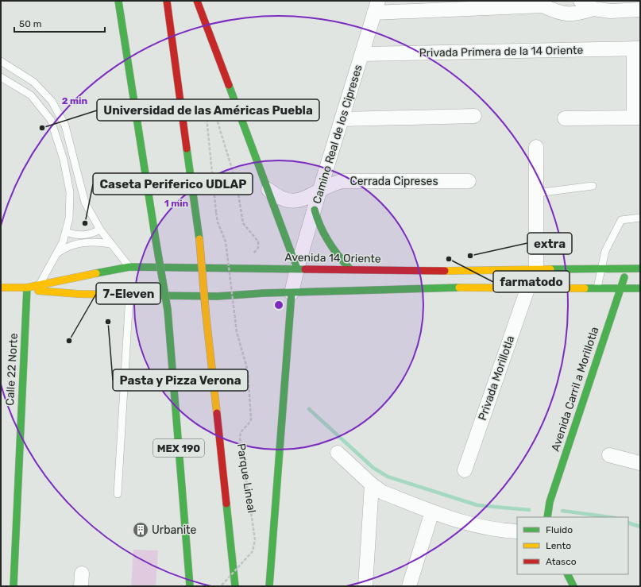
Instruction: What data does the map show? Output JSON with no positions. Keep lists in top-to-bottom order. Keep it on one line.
{"streets":{"main road":["Avenida 14 Oriente","Calle 22 Norte","Avenida Carril a Morillotla","MEX 190"],"street":["Privada Primera de la 14 Oriente","Camino Real de los Cipreses","Cerrada Cipreses","Privada Morillotla"],"path":["Parque Lineal"]},"crossings":[["Privada Primera de la 14 Oriente","Camino Real de los Cipreses"],["Camino Real de los Cipreses","Cerrada Cipreses"],["Camino Real de los Cipreses","Avenida 14 Oriente"],["Avenida 14 Oriente","Calle 22 Norte"],["Avenida 14 Oriente","Privada Morillotla"],["Avenida 14 Oriente","Avenida Carril a Morillotla"]],"places":{"other":["Universidad de las Américas Puebla","Caseta Periferico UDLAP","extra","farmatodo","Pasta y Pizza Verona","7-Eleven"],"building":["Urbanite"]},"legend":["Fluido","Lento","Atasco"],"scale_bar":"50 m","rings":["2 min","1 min"]}
